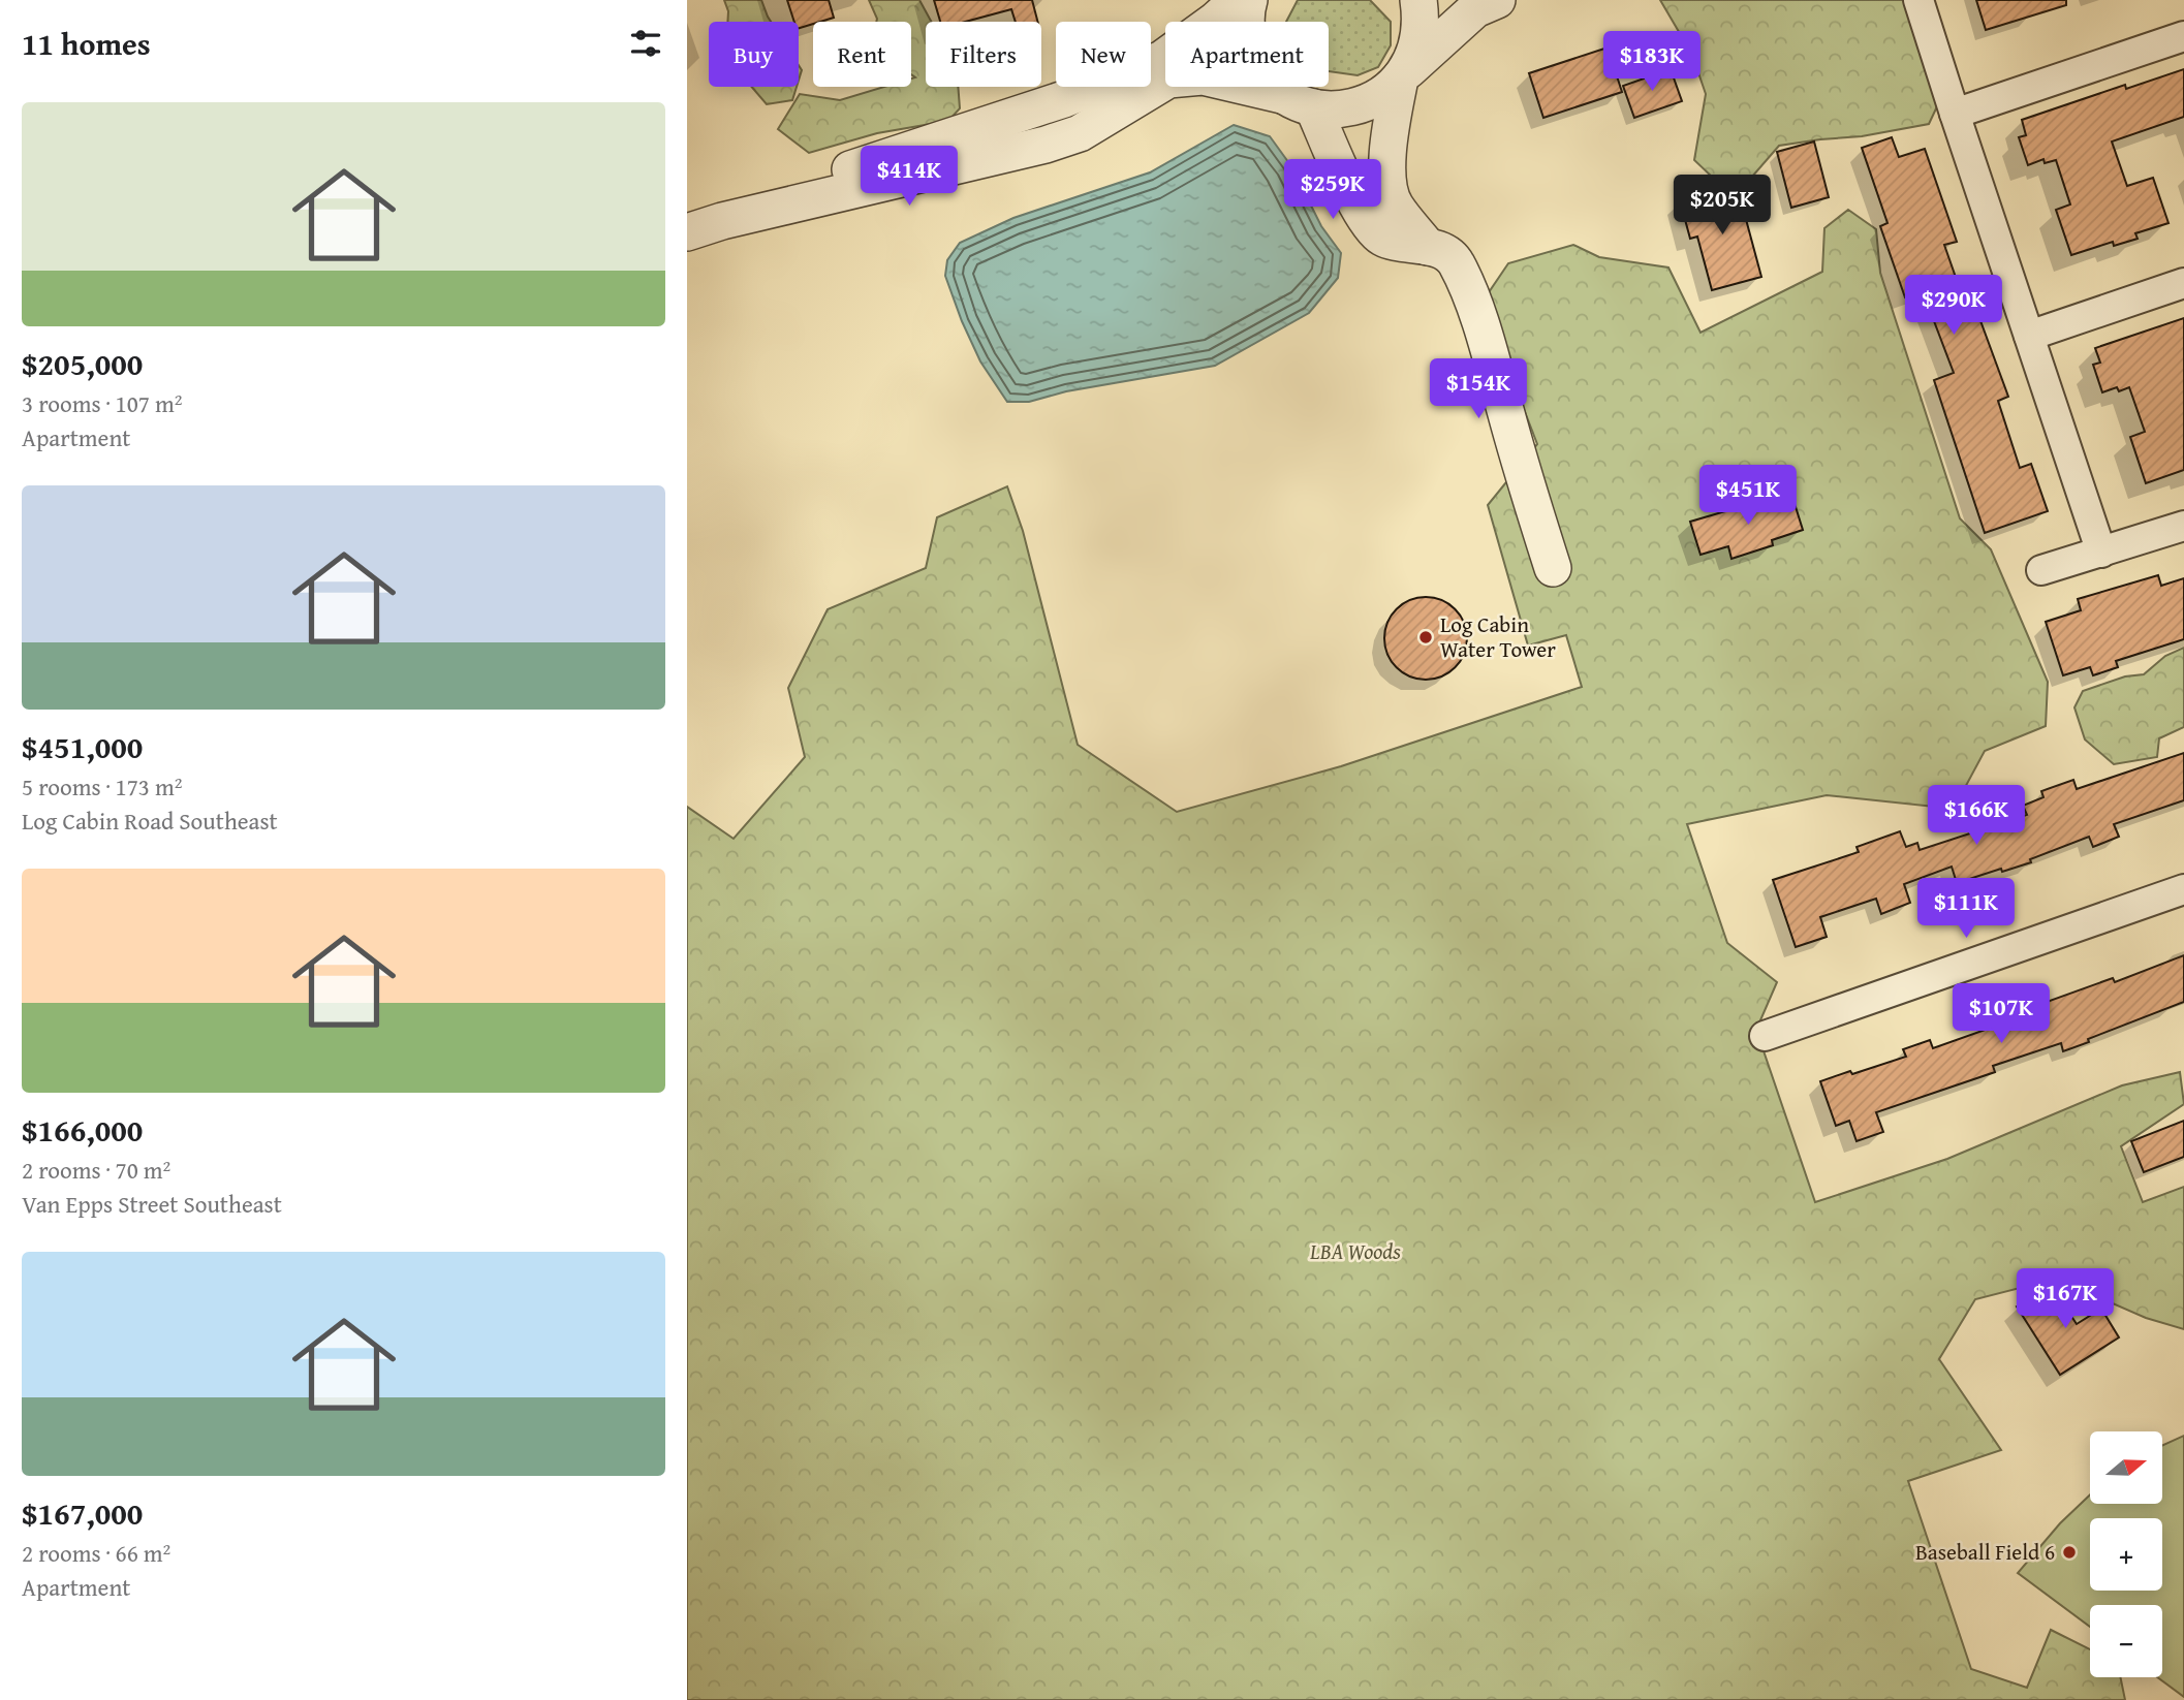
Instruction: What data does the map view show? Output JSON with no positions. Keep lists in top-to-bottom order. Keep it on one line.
{"parks":["LBA Woods"],"places":["Log Cabin Water Tower","Baseball Field 6"],"north":"right","page":{"heading":"11 homes","chip":["Buy","Rent","Filters","New","Apartment"],"price":["$183K","$414K","$259K","$205K","$290K","$154K","$451K","$166K","$111K","$107K","$167K"],"list":[{"name":"$205,000","note":"3 rooms · 107 m² · Apartment"},{"name":"$451,000","note":"5 rooms · 173 m² · Log Cabin Road Southeast"},{"name":"$166,000","note":"2 rooms · 70 m² · Van Epps Street Southeast"},{"name":"$167,000","note":"2 rooms · 66 m² · Apartment"}],"map_buttons":["+","−"]}}
